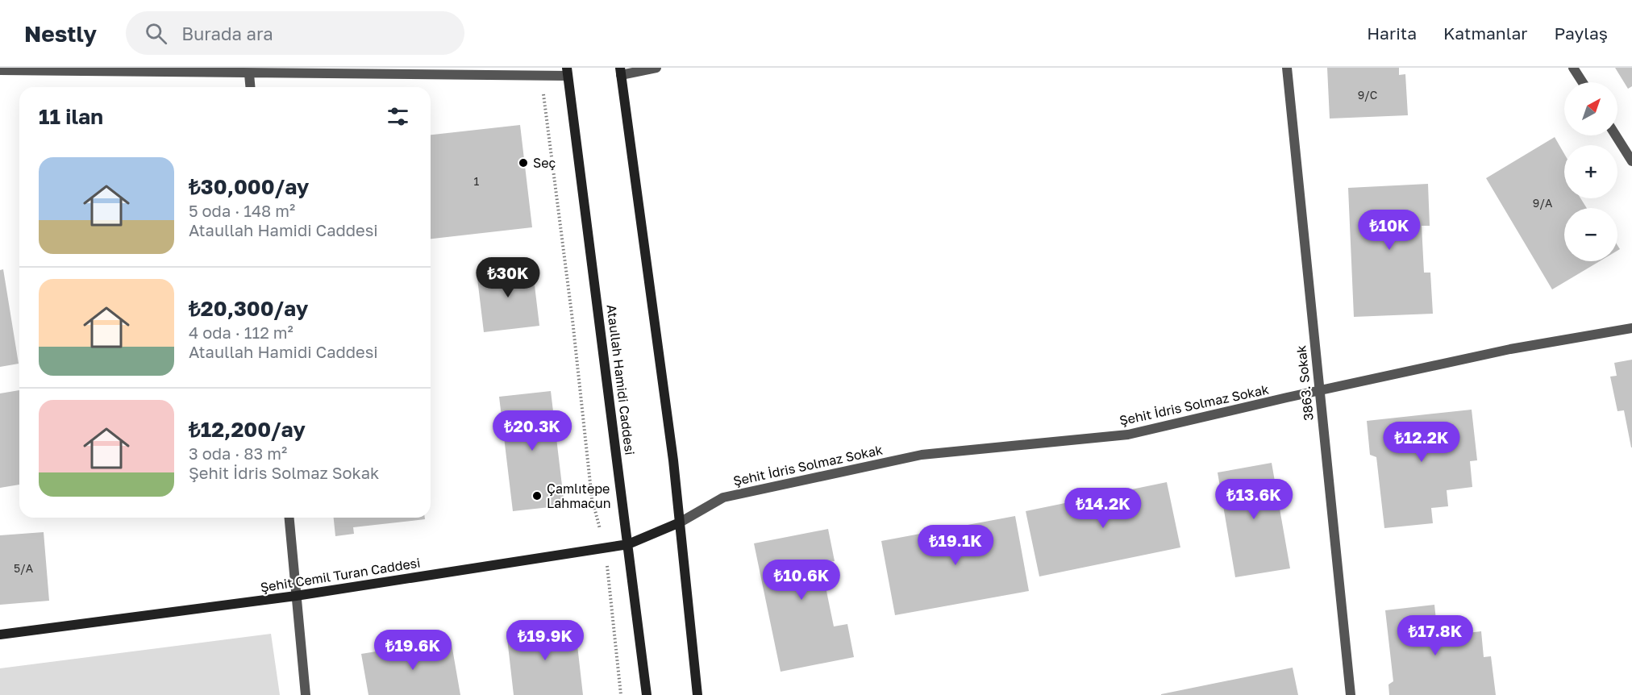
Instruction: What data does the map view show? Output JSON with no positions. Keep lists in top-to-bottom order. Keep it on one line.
{"streets":{"street":["Ataullah Hamidi Caddesi","3863. Sokak","Şehit İdris Solmaz Sokak","Şehit Cemil Turan Caddesi"]},"crossings":[["Ataullah Hamidi Caddesi","Şehit Cemil Turan Caddesi"],["3863. Sokak","Şehit İdris Solmaz Sokak"],["Şehit İdris Solmaz Sokak","Şehit Cemil Turan Caddesi"]],"places":["Seç","Çamlıtepe Lahmacun"],"house_numbers":["9/C","1","9/A","5/A"],"north":"top right","page":{"header":"Nestly","search":"Burada ara","nav":["Harita","Katmanlar","Paylaş"],"map_buttons":["+","−"],"heading":"11 ilan","list":[{"name":"₺30,000/ay","note":"5 oda · 148 m² · Ataullah Hamidi Caddesi"},{"name":"₺20,300/ay","note":"4 oda · 112 m² · Ataullah Hamidi Caddesi"},{"name":"₺12,200/ay","note":"3 oda · 83 m² · Şehit İdris Solmaz Sokak"}],"price":["₺10K","₺30K","₺20.3K","₺12.2K","₺13.6K","₺14.2K","₺19.1K","₺10.6K","₺17.8K","₺19.9K","₺19.6K"]}}
